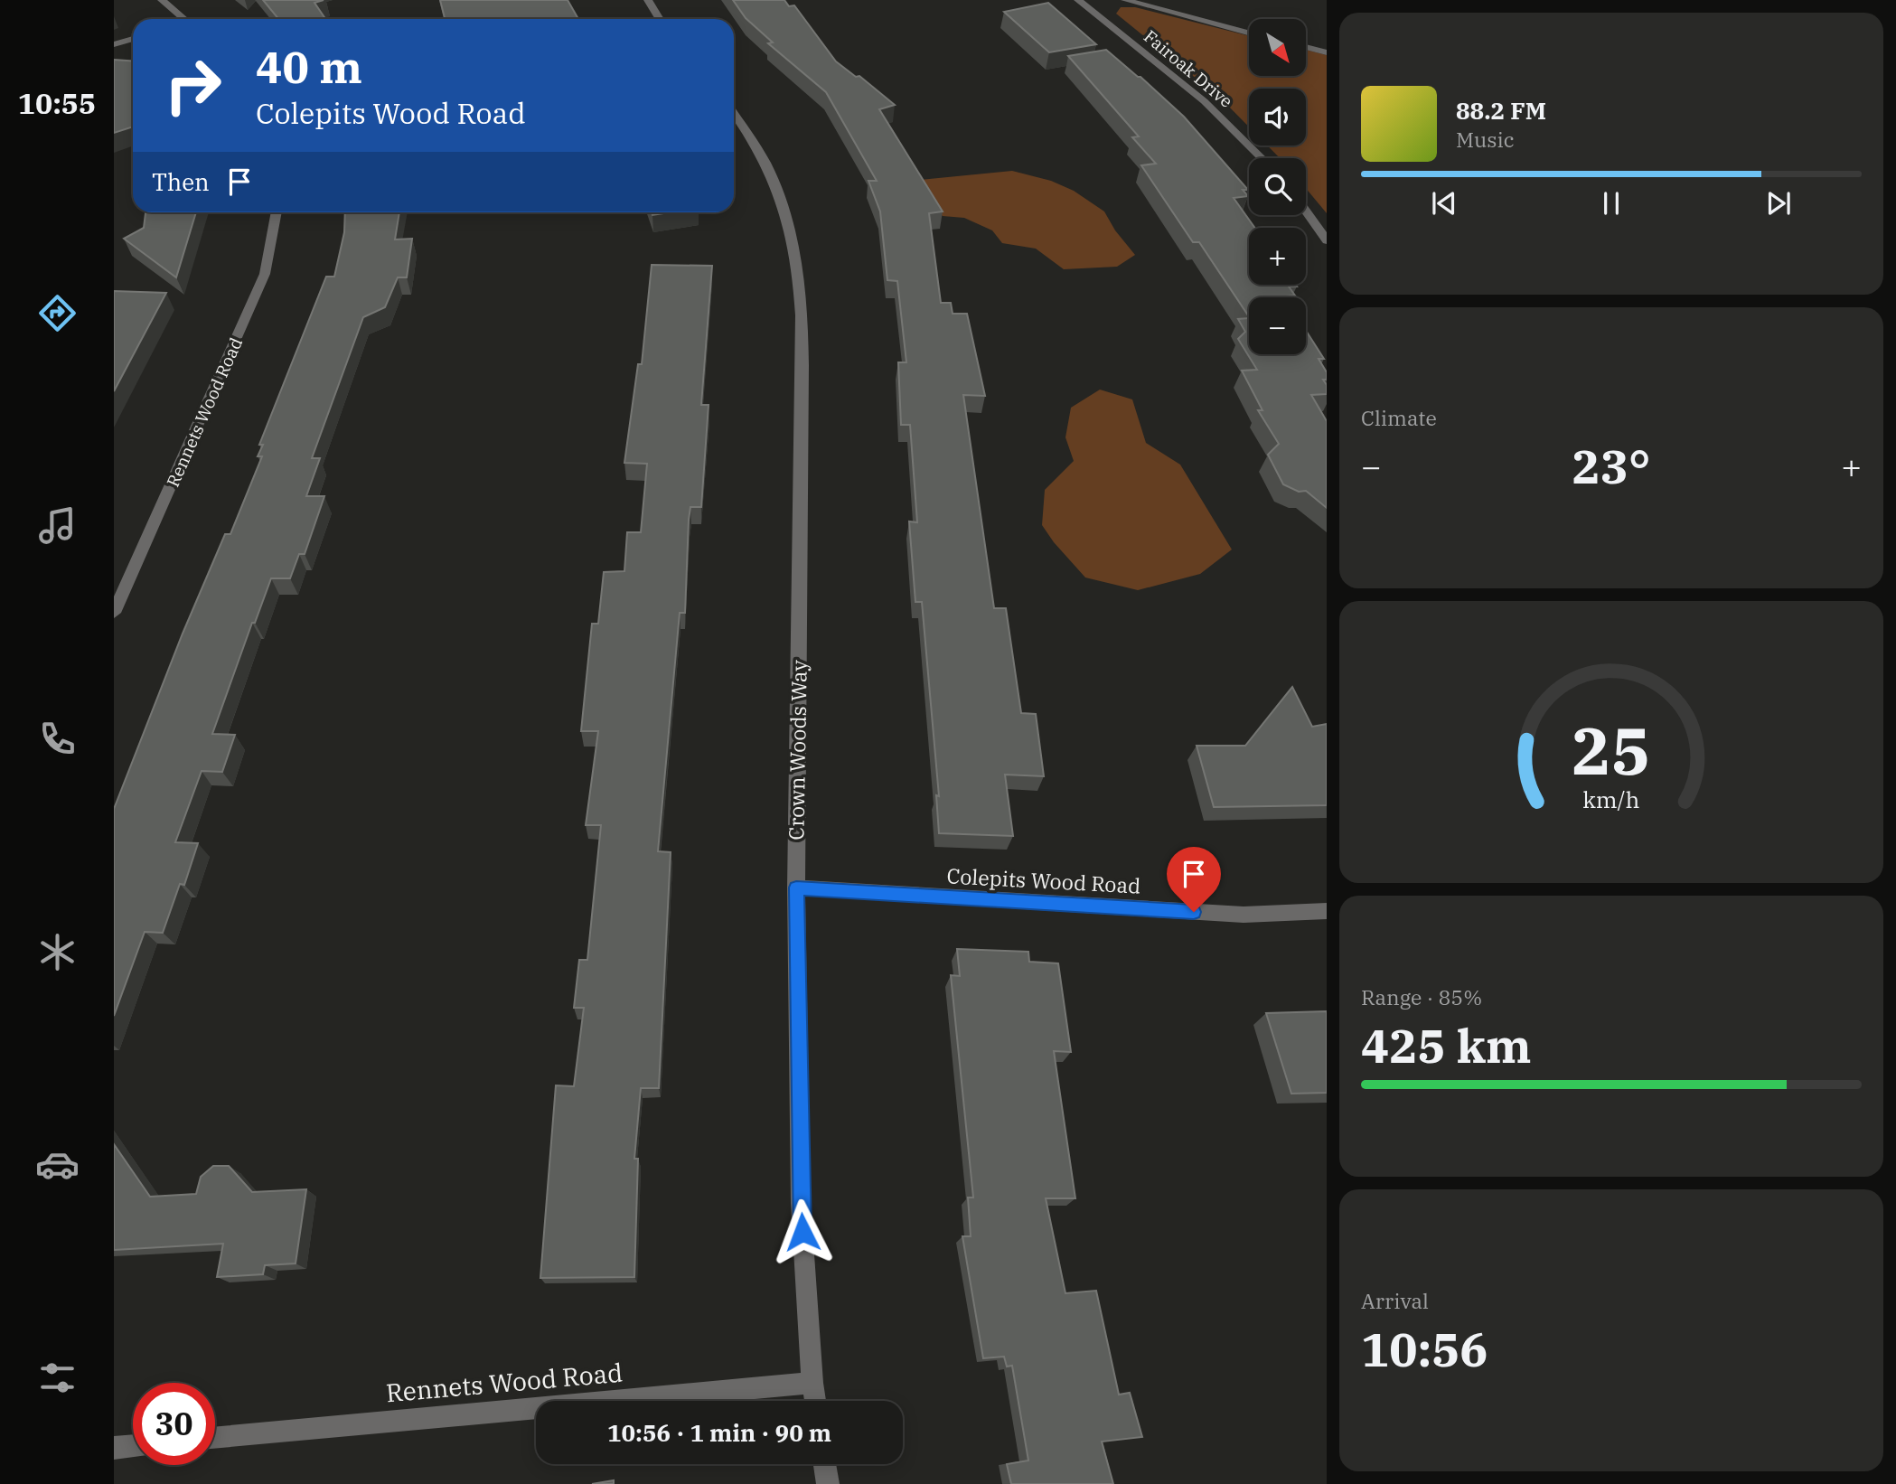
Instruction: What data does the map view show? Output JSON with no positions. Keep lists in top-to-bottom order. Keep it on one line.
{"streets":{"street":["Fairoak Drive","Rennets Wood Road","Crown Woods Way","Colepits Wood Road"]},"crossings":[["Rennets Wood Road","Crown Woods Way"],["Crown Woods Way","Colepits Wood Road"]],"north":"bottom right","page":{"tabs":"10:55","map_buttons":["+","−"],"turn":["40 m","Colepits Wood Road"],"song":["88.2 FM","Music"],"then":"Then","tile":["Climate",["Range · 85%","425 km"],["Arrival","10:56"]],"heat":["−","23°","+"],"limit":"30","trip":"10:56 · 1 min · 90 m","gauge":["25","km/h"]}}
